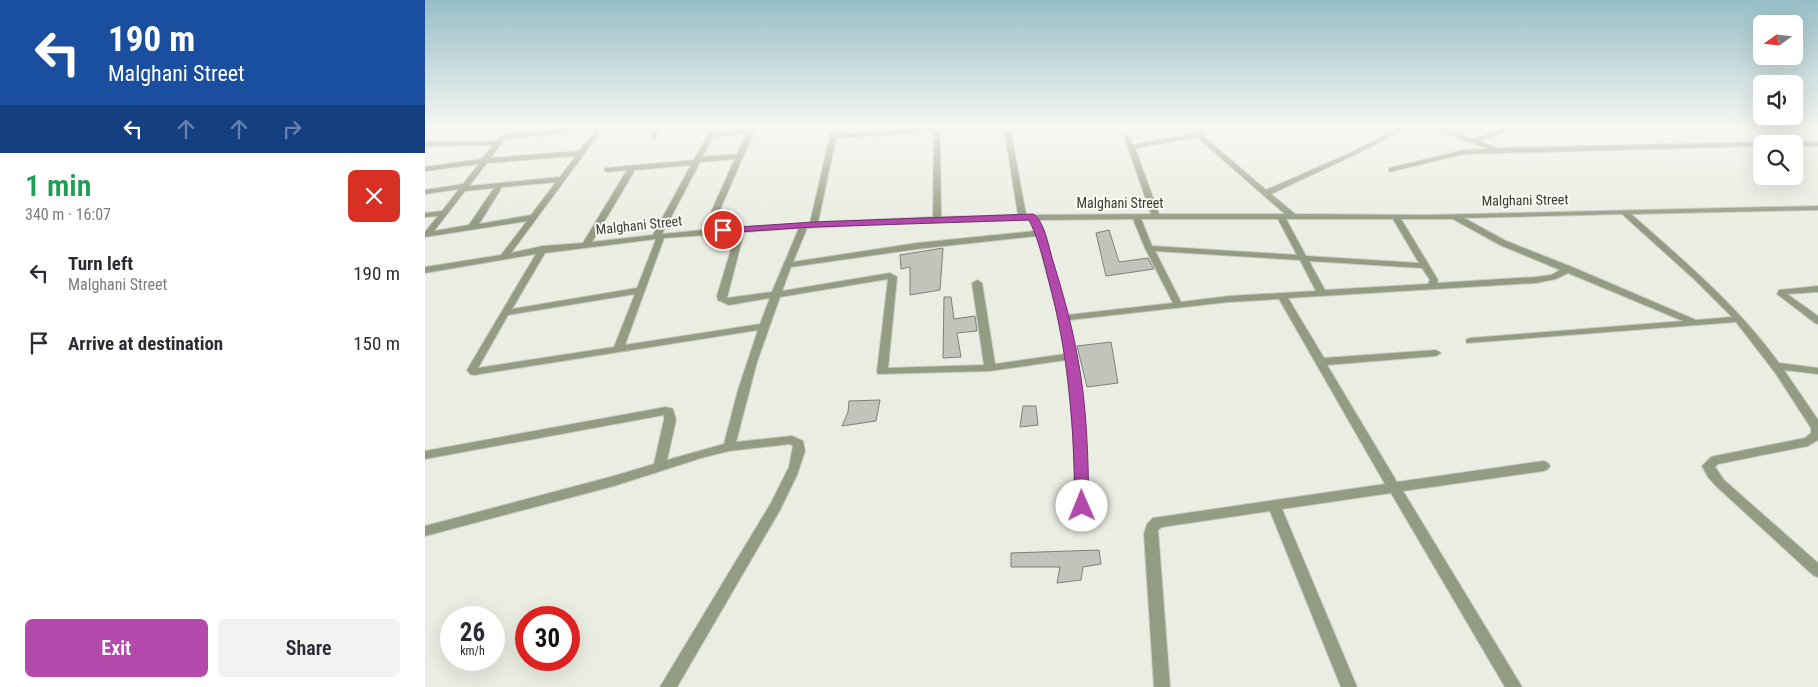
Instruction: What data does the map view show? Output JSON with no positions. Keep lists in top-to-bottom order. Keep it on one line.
{"streets":{"street":["Malghani Street"]},"north":"left","page":{"turn":["190 m","Malghani Street"],"heading":["1 min","340 m · 16:07"],"list":[{"name":"Turn left","note":"Malghani Street","value":"190 m"},{"name":"Arrive at destination","value":"150 m"}],"speed":"26 km/h","limit":"30","buttons":["Exit","Share"]}}
